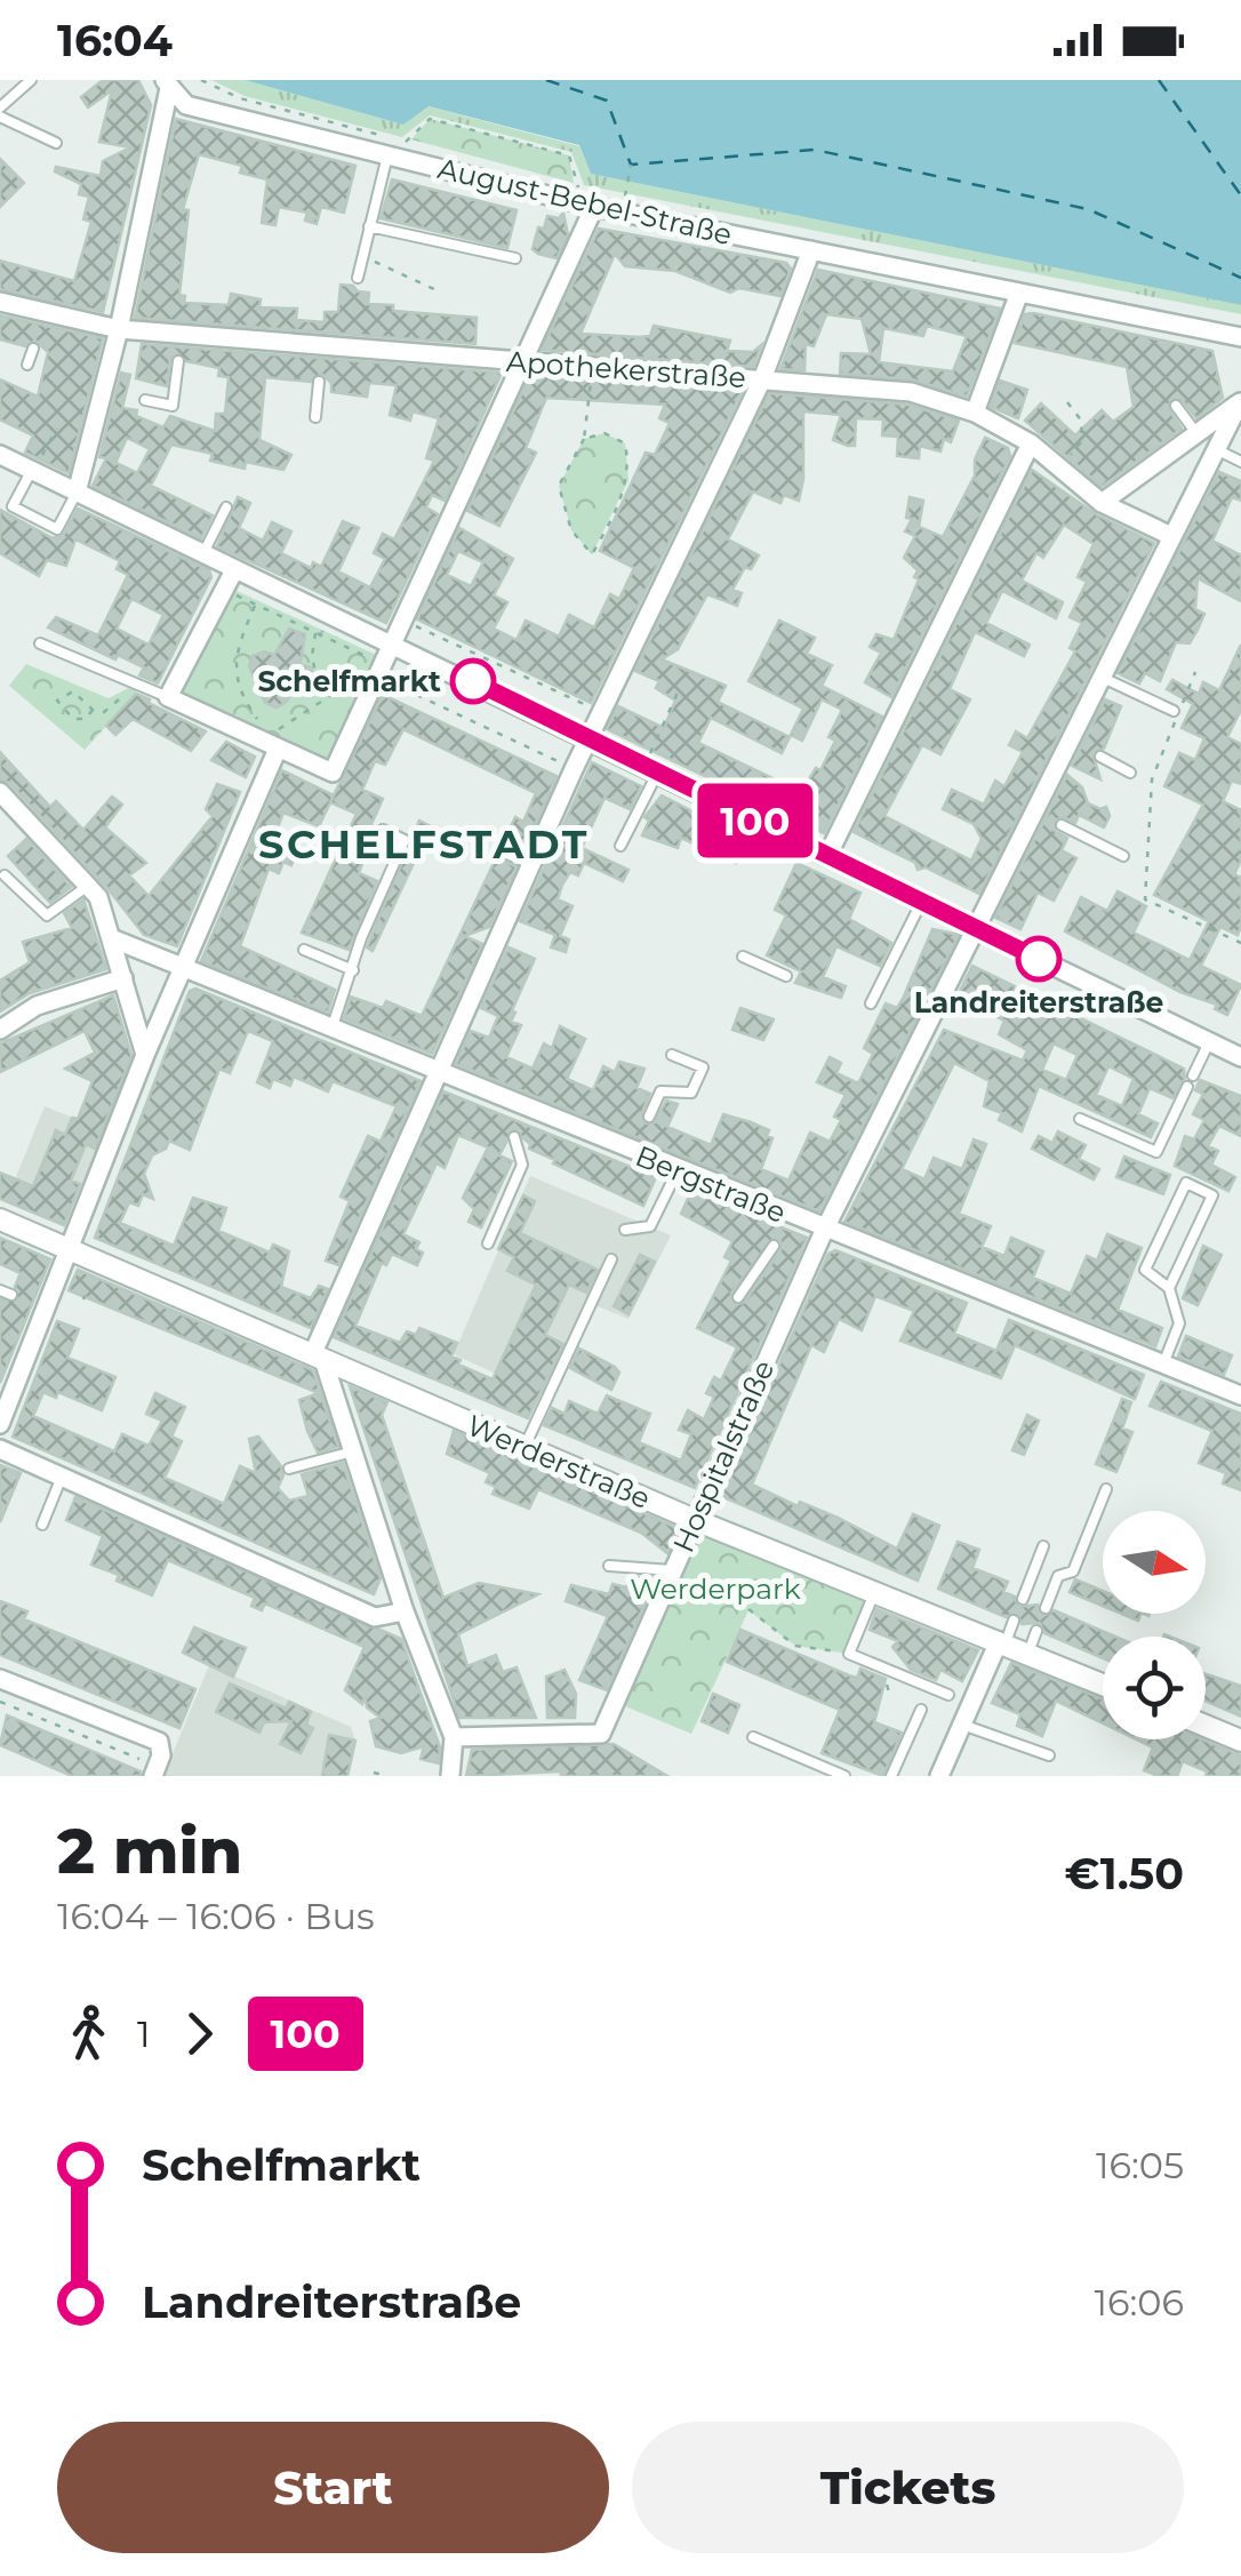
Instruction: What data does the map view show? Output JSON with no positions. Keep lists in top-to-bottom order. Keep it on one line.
{"streets":{"street":["August-Bebel-Straße","Apothekerstraße","Bergstraße","Hospitalstraße","Werderstraße"]},"crossings":[["Bergstraße","Hospitalstraße"],["Hospitalstraße","Werderstraße"]],"districts":["SCHELFSTADT"],"parks":["Werderpark"],"places":["Schelfmarkt","Landreiterstraße"],"lines":["bus line 100"],"north":"right","page":{"status":"16:04","on_map":"100","heading":["2 min","16:04 – 16:06 · Bus","€1.50"],"legs":["1","100"],"list":[{"name":"Schelfmarkt","value":"16:05"},{"name":"Landreiterstraße","value":"16:06"}],"buttons":["Start","Tickets"]}}
